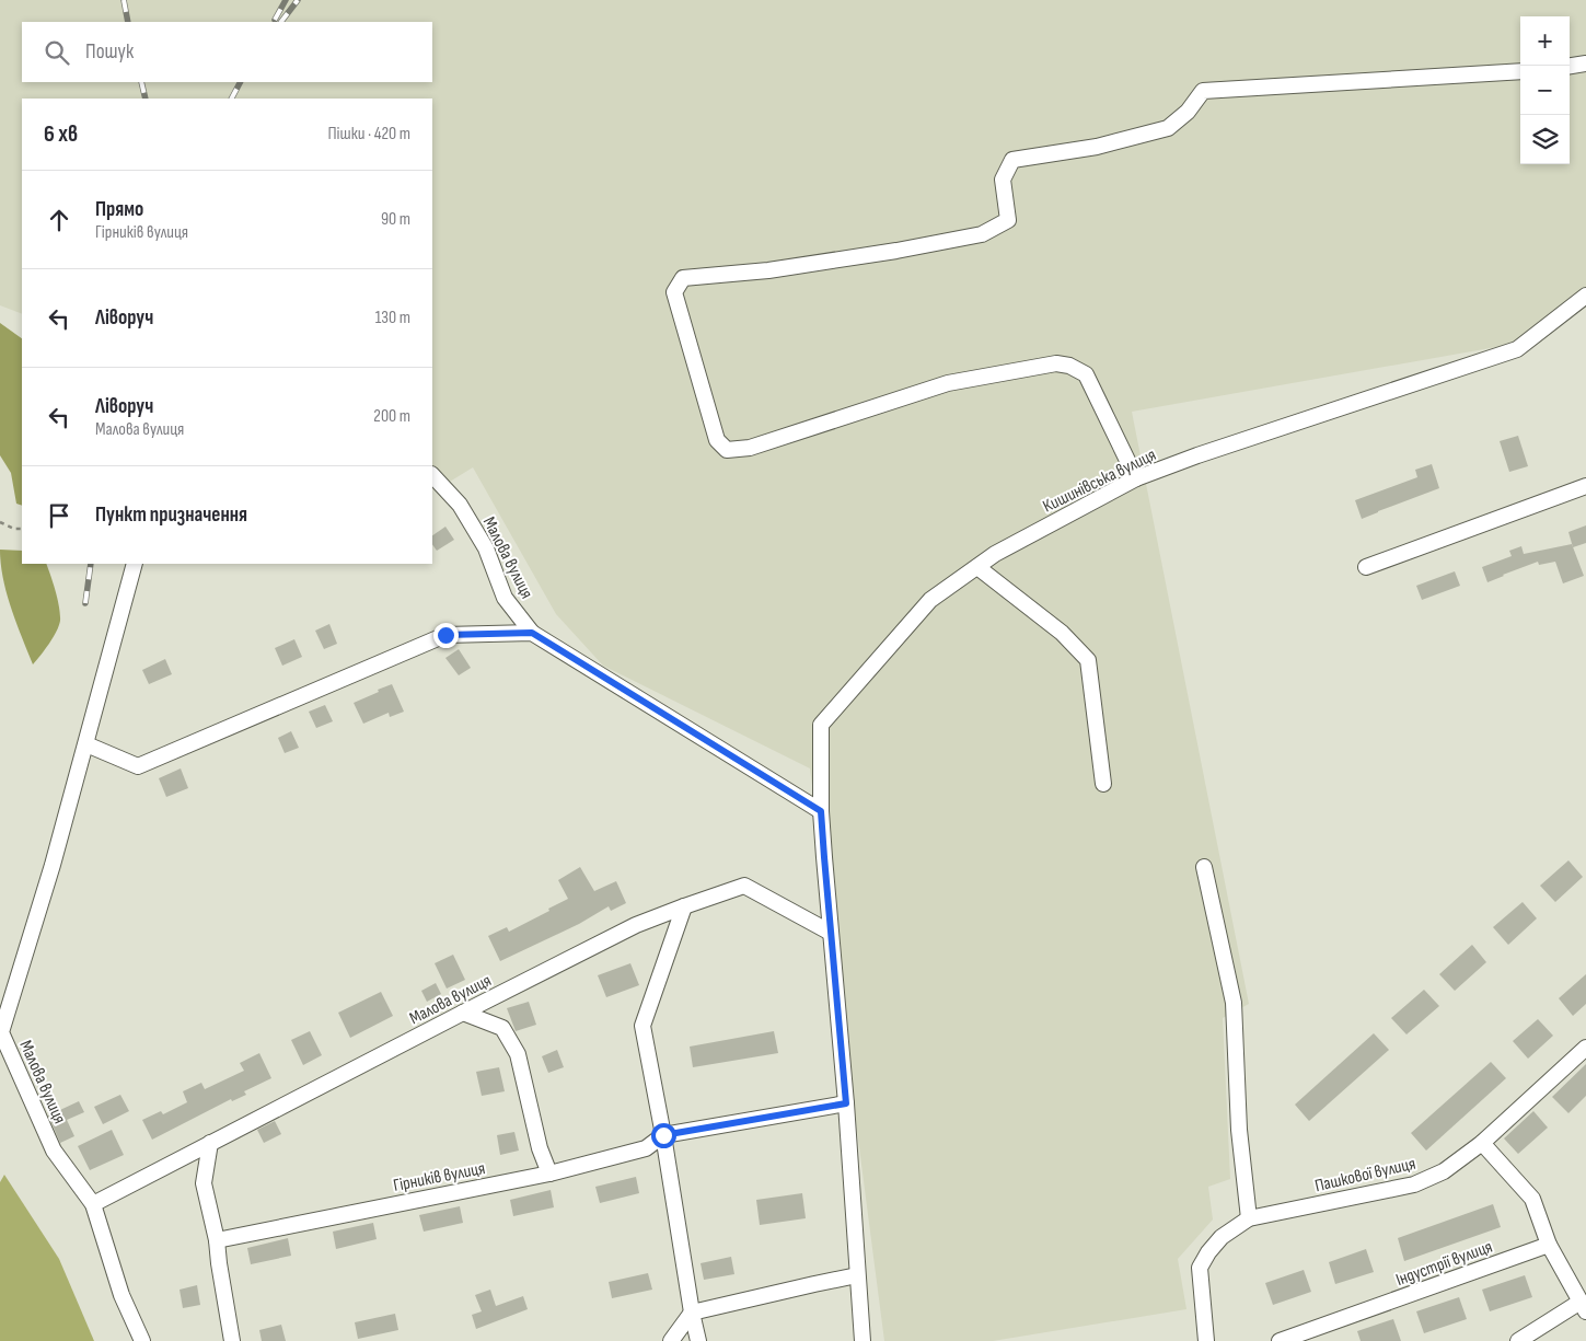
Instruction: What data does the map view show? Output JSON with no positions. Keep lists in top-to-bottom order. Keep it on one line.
{"streets":{"street":["Кишинівська вулиця","Малова вулиця","Пашкової вулиця","Гірників вулиця","Індустрії вулиця"]},"crossings":[["Кишинівська вулиця","Малова вулиця"],["Кишинівська вулиця","Гірників вулиця"]],"page":{"map_buttons":["+","−"],"search":"Пошук","heading":["6 хв","Пішки · 420 m"],"list":[["Прямо","Гірників вулиця","90 m"],["Ліворуч","130 m"],["Ліворуч","Малова вулиця","200 m"],"Пункт призначення"]}}
